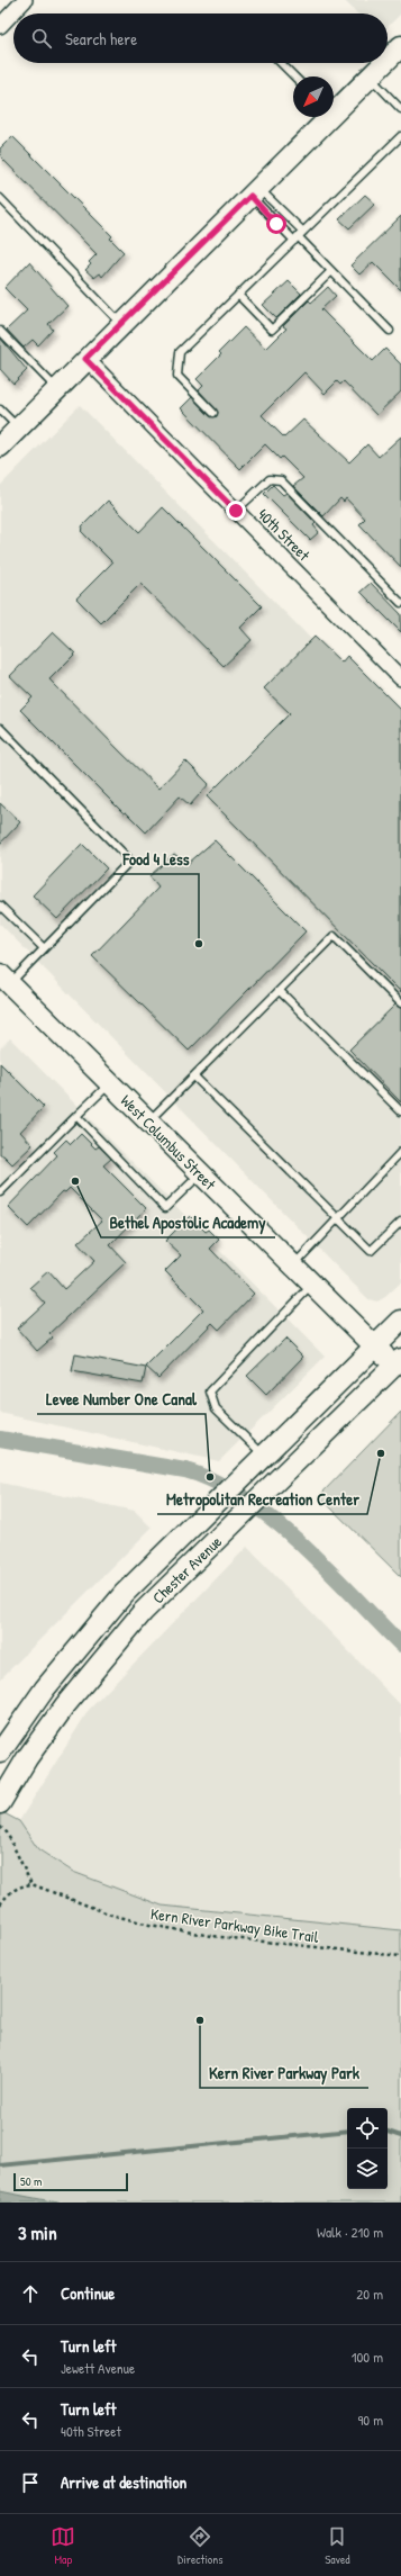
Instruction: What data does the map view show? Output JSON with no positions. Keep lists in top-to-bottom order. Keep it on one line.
{"streets":{"main road":["West Columbus Street","Chester Avenue"],"street":["40th Street"],"path":["Kern River Parkway Bike Trail"]},"crossings":[["West Columbus Street","Chester Avenue"]],"places":["Food 4 Less","Bethel Apostolic Academy","Metropolitan Recreation Center","Levee Number One Canal","Kern River Parkway Park"],"scale_bar":"50 m","north":"bottom left","page":{"search":"Search here","scale":"50 m","heading":["3 min","Walk · 210 m"],"list":[["Continue","20 m"],["Turn left","Jewett Avenue","100 m"],["Turn left","40th Street","90 m"],"Arrive at destination"],"nav":["Map","Directions","Saved"]}}
